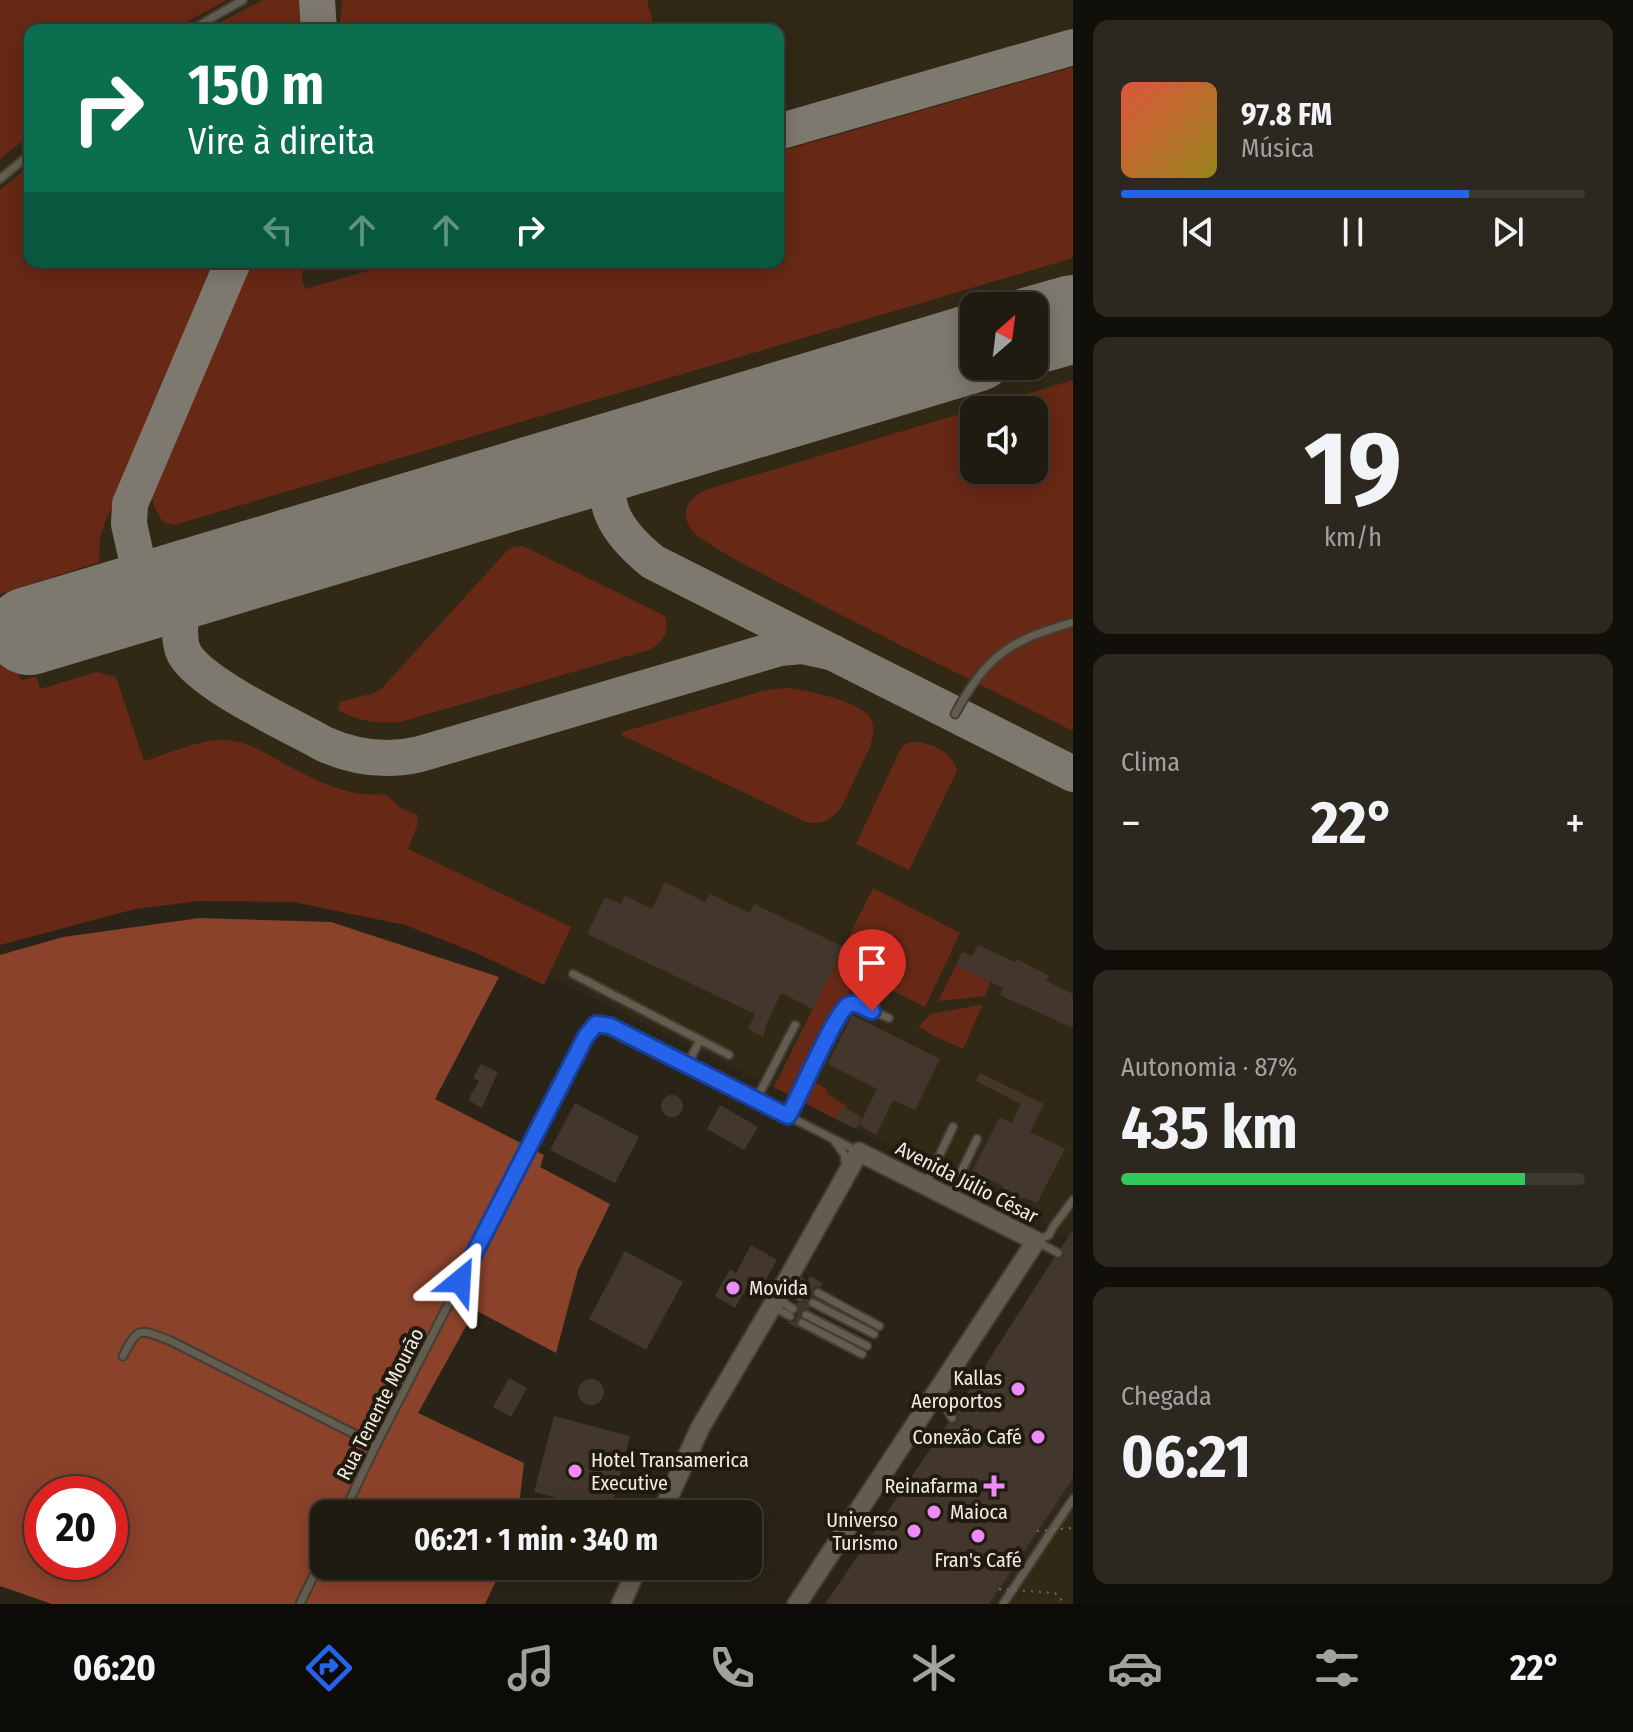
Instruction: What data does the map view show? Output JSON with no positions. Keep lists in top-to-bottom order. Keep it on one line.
{"streets":{"street":["Avenida Júlio César"],"lane":["Rua Tenente Mourão"]},"places":{"other":["Movida","Kallas Aeroportos","Conexão Café","Hotel Transamerica Executive","Maioca","Universo Turismo","Fran's Café"],"health":["Reinafarma"]},"north":"top right","page":{"turn":["150 m","Vire à direita"],"song":["97.8 FM","Música"],"tile":[["19","km/h"],"Clima",["Autonomia · 87%","435 km"],["Chegada","06:21"]],"heat":["−","22°","+"],"limit":"20","trip":"06:21 · 1 min · 340 m","tabs":["06:20","22°"]}}
